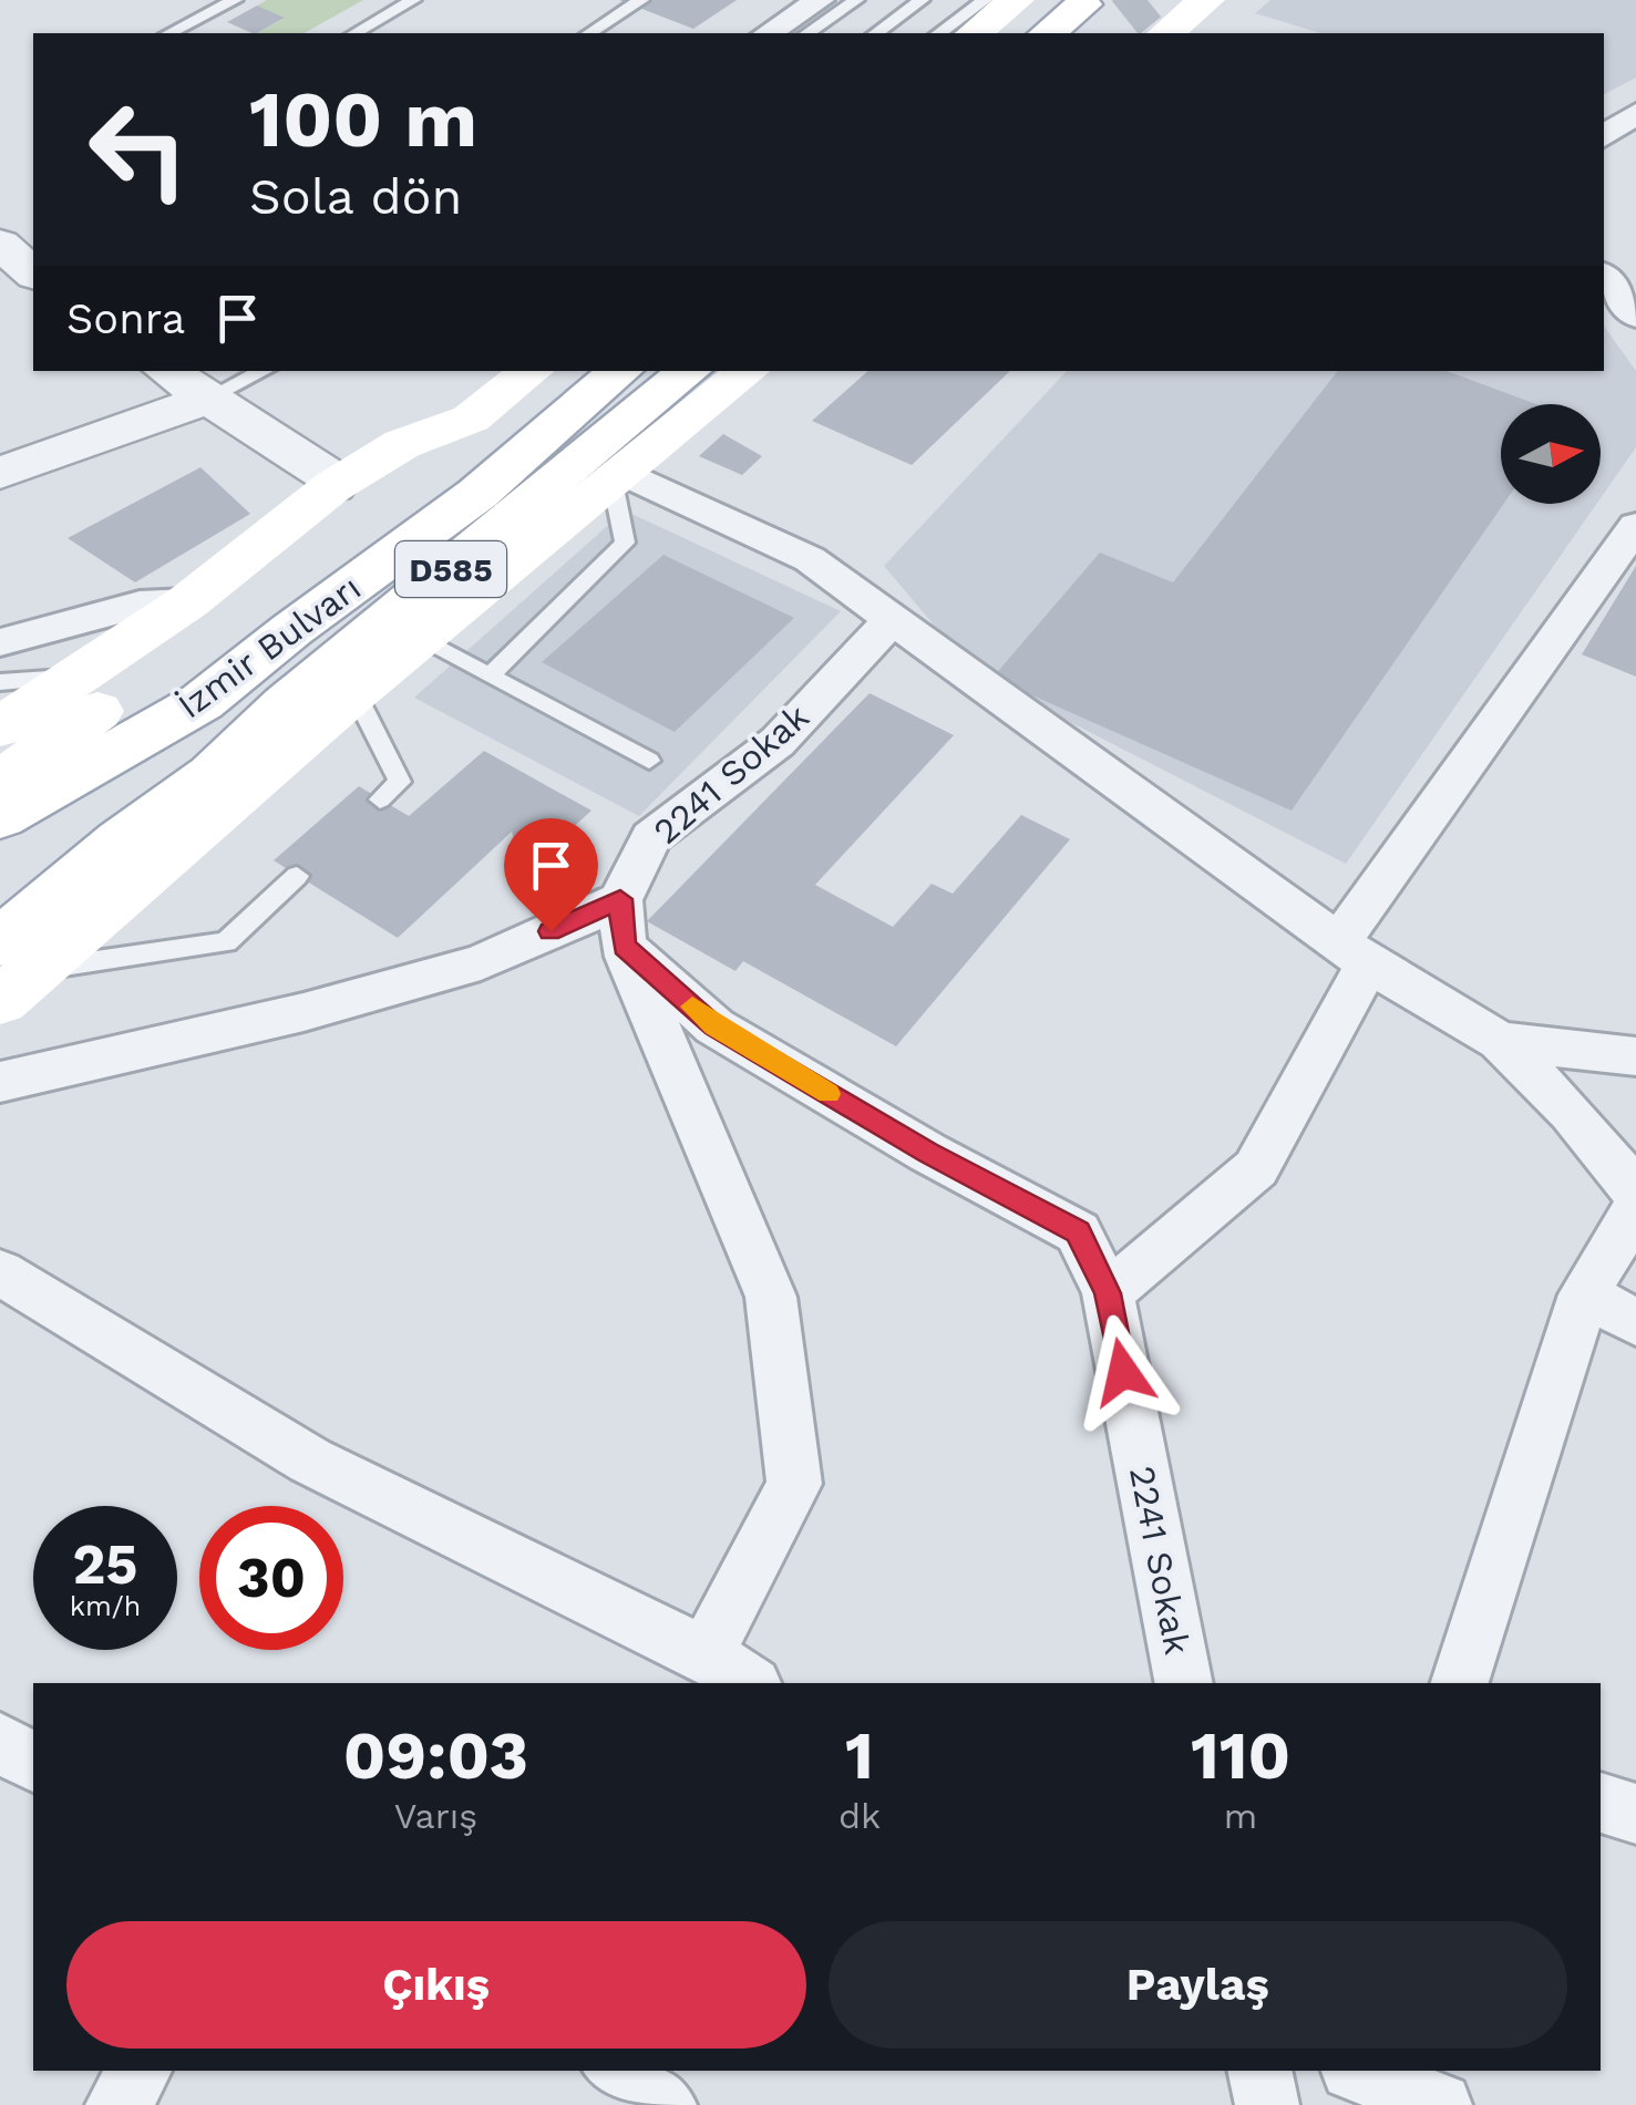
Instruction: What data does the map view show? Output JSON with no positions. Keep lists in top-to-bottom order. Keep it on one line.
{"streets":{"main road":["D585","İzmir Bulvarı"],"street":["2241 Sokak"]},"north":"right","page":{"turn":["100 m","Sola dön"],"then":"Sonra","speed":"25 km/h","limit":"30","eta":["09:03","Varış","1","dk","110","m"],"buttons":["Çıkış","Paylaş"]}}
